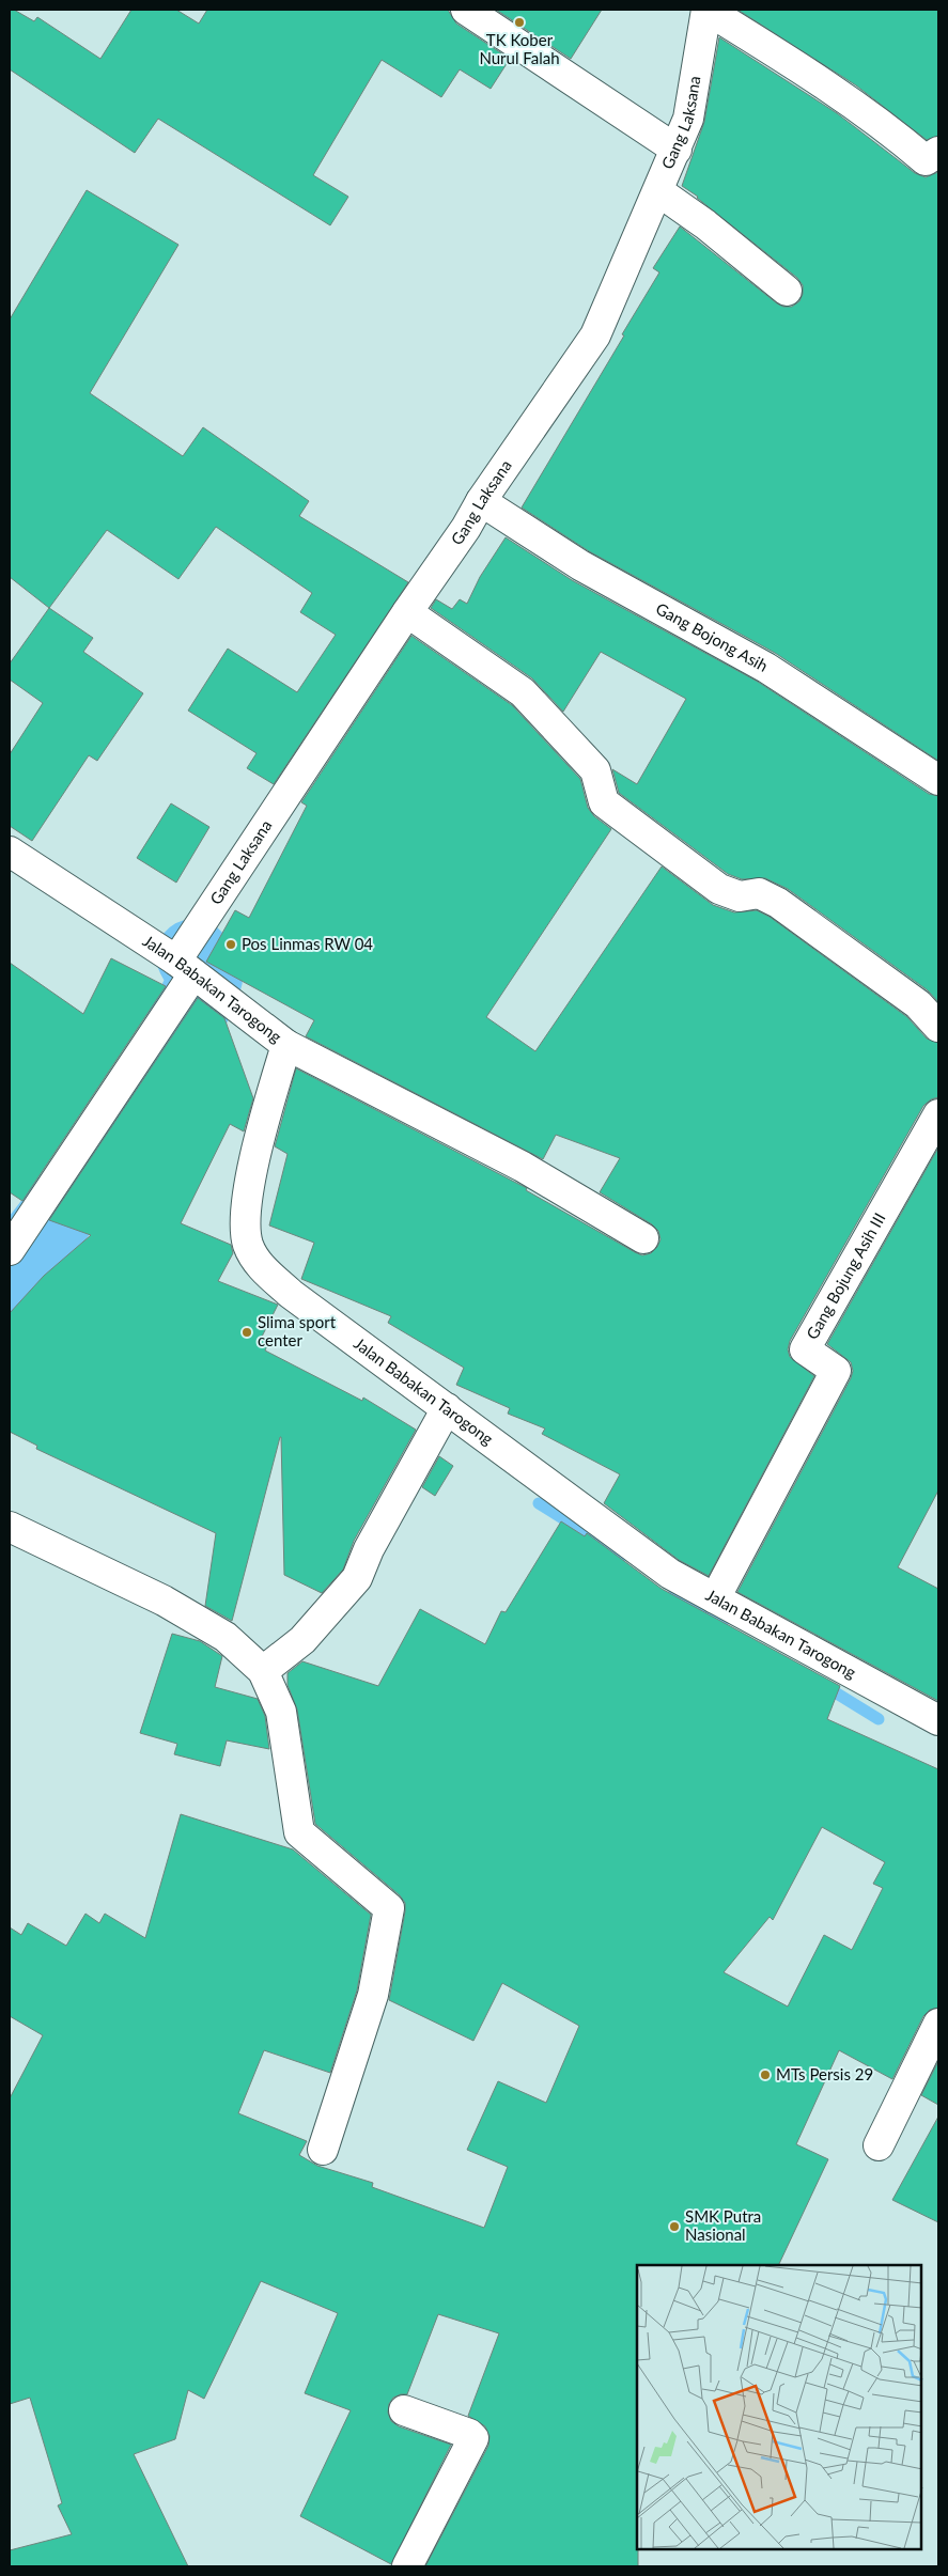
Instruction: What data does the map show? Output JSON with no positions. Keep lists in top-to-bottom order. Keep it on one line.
{"streets":{"street":["Gang Laksana","Gang Bojong Asih","Jalan Babakan Tarogong","Gang Bojung Asih III"]},"crossings":[["Gang Laksana","Gang Bojong Asih"],["Gang Laksana","Jalan Babakan Tarogong"],["Jalan Babakan Tarogong","Gang Bojung Asih III"]],"places":["TK Kober Nurul Falah","Pos Linmas RW 04","Slima sport center","MTs Persis 29","SMK Putra Nasional"]}
